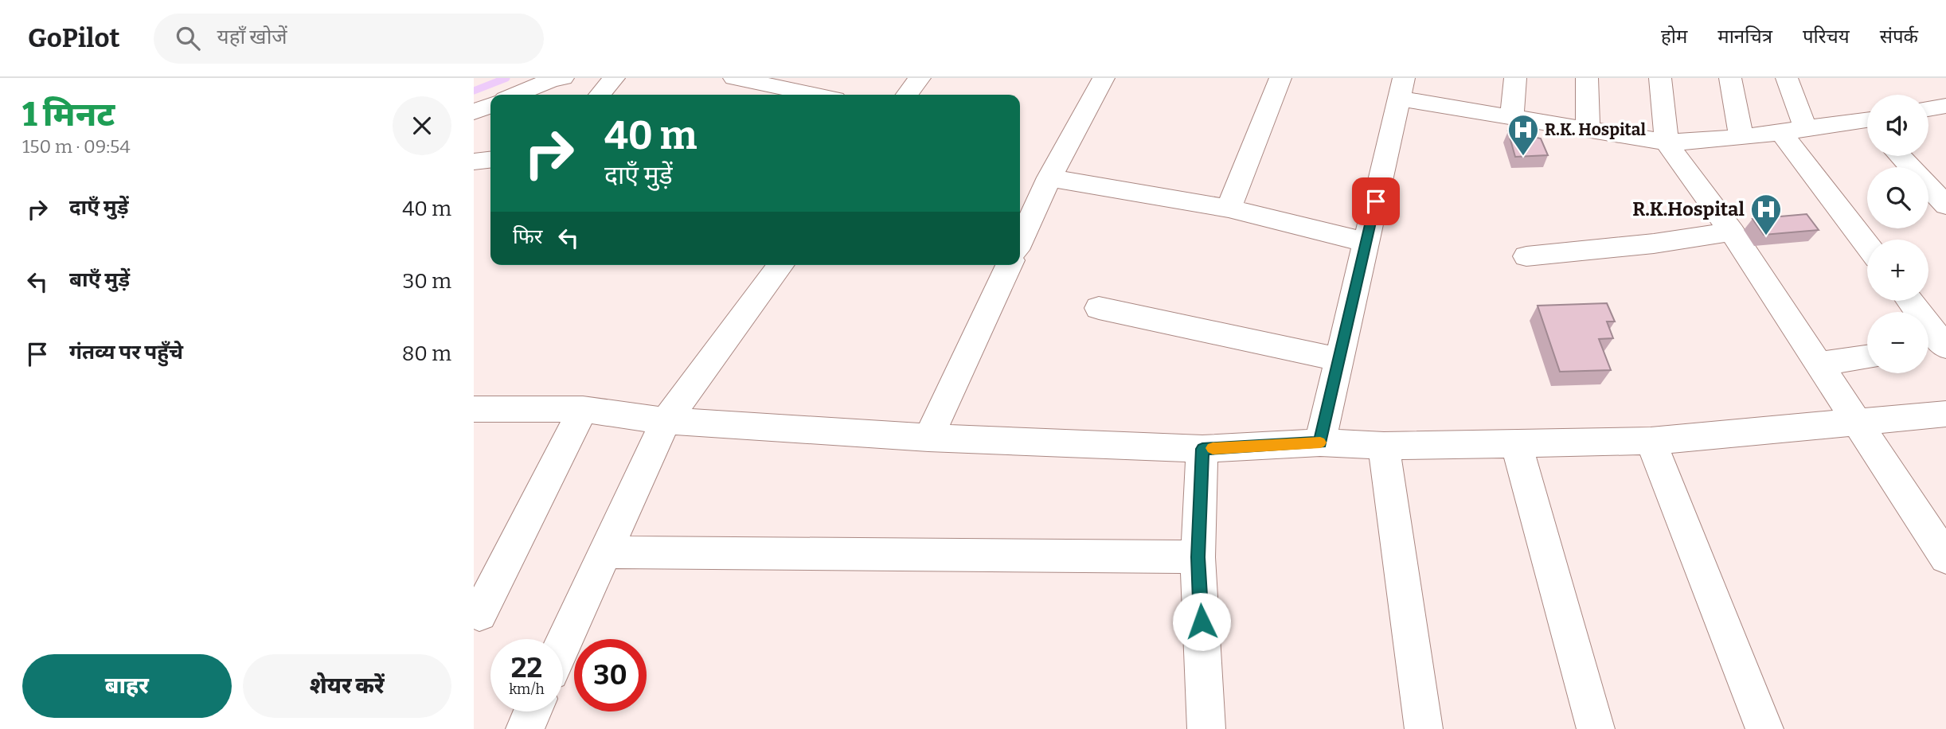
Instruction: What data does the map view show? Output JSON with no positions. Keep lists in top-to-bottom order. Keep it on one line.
{"places":{"hospital":["R.K. Hospital","R.K.Hospital"]},"page":{"header":"GoPilot","search":"यहाँ खोजें","nav":["होम","मानचित्र","परिचय","संपर्क"],"heading":["1 मिनट","150 m · 09:54"],"map_buttons":["+","−"],"turn":["40 m","दाएँ मुड़ें"],"list":[{"name":"दाएँ मुड़ें","value":"40 m"},{"name":"बाएँ मुड़ें","value":"30 m"},{"name":"गंतव्य पर पहुँचे","value":"80 m"}],"then":"फिर","speed":"22 km/h","limit":"30","buttons":["बाहर","शेयर करें"]}}
